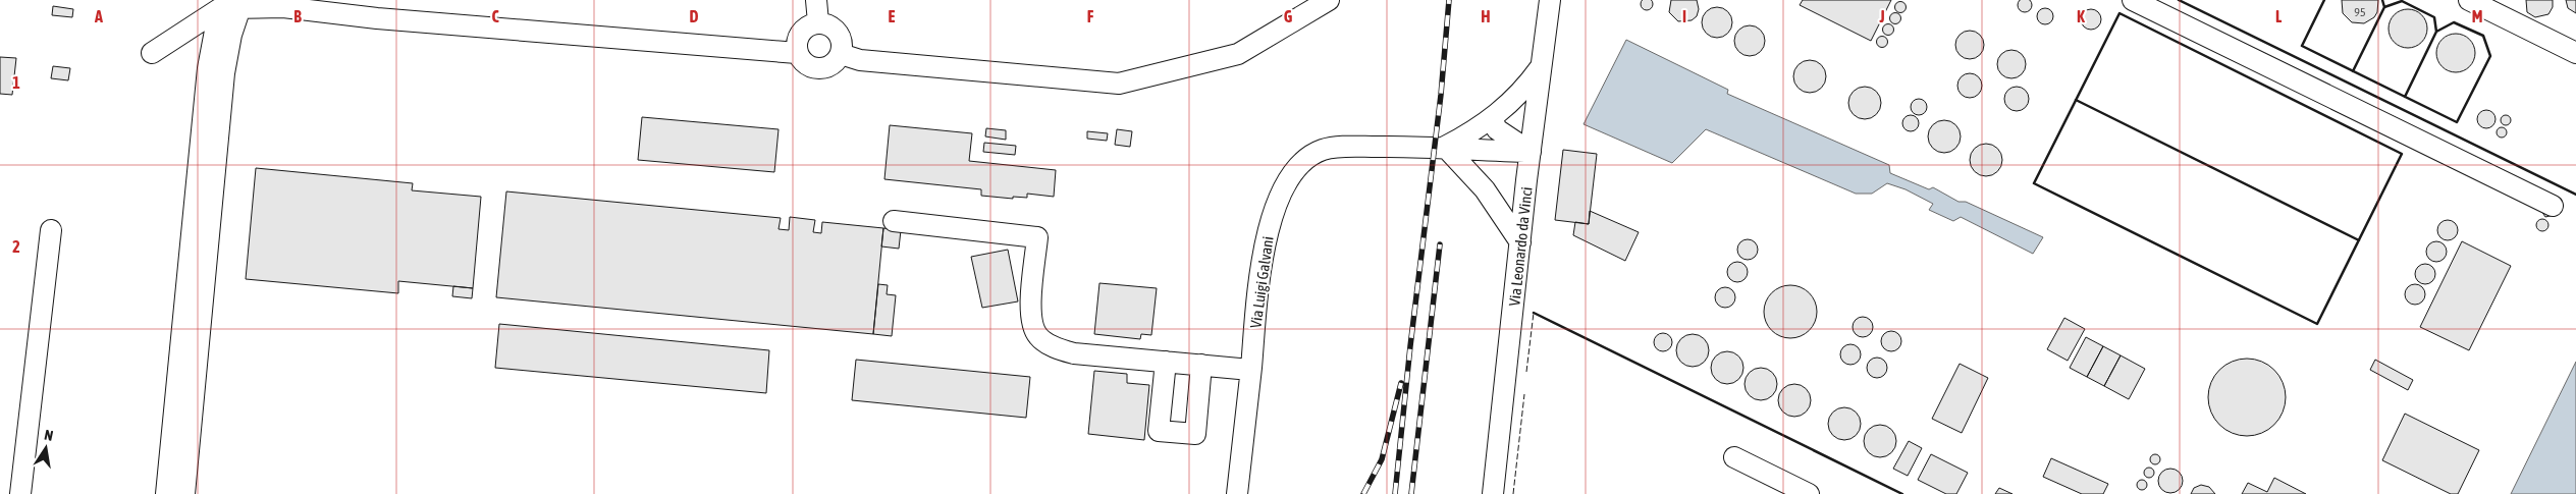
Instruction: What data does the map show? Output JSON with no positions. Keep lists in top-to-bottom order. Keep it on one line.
{"streets":{"street":["Via Leonardo da Vinci","Via Luigi Galvani"]},"crossings":[["Via Leonardo da Vinci","Via Luigi Galvani"]],"house_numbers":["95"],"north":"top","grid":{"columns":["A","B","C","D","E","F","G","H","I","J","K","L","M"],"rows":["1","2"]}}
